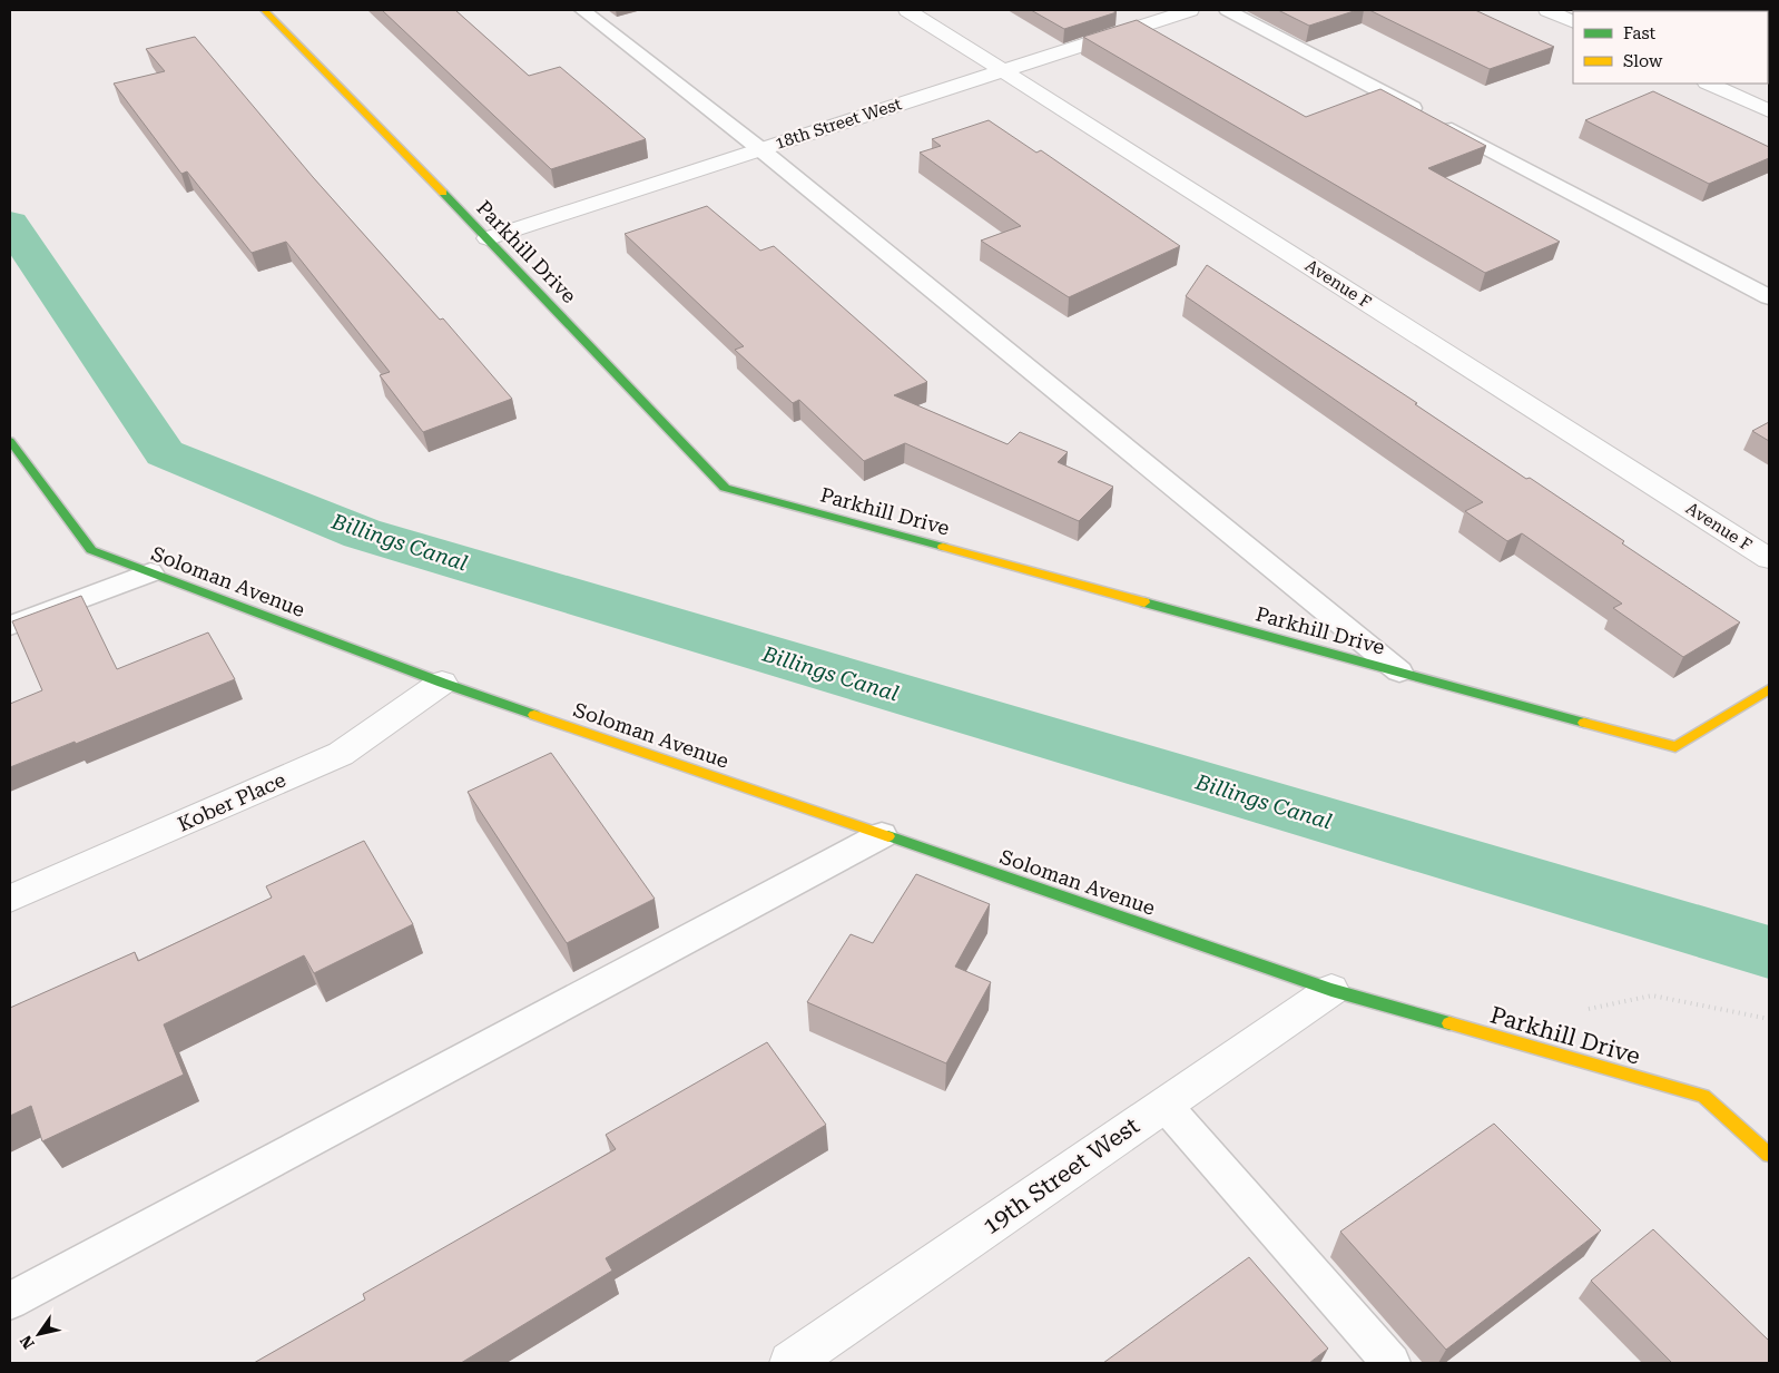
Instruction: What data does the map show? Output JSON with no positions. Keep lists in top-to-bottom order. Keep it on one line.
{"streets":{"street":["18th Street West","Parkhill Drive","Avenue F","Soloman Avenue","Kober Place","19th Street West"]},"crossings":[["18th Street West","Parkhill Drive"],["18th Street West","Avenue F"],["Parkhill Drive","Soloman Avenue"],["Parkhill Drive","19th Street West"],["Soloman Avenue","Kober Place"],["Soloman Avenue","19th Street West"]],"water":["Billings Canal"],"legend":["Fast","Slow"],"north":"bottom left"}
